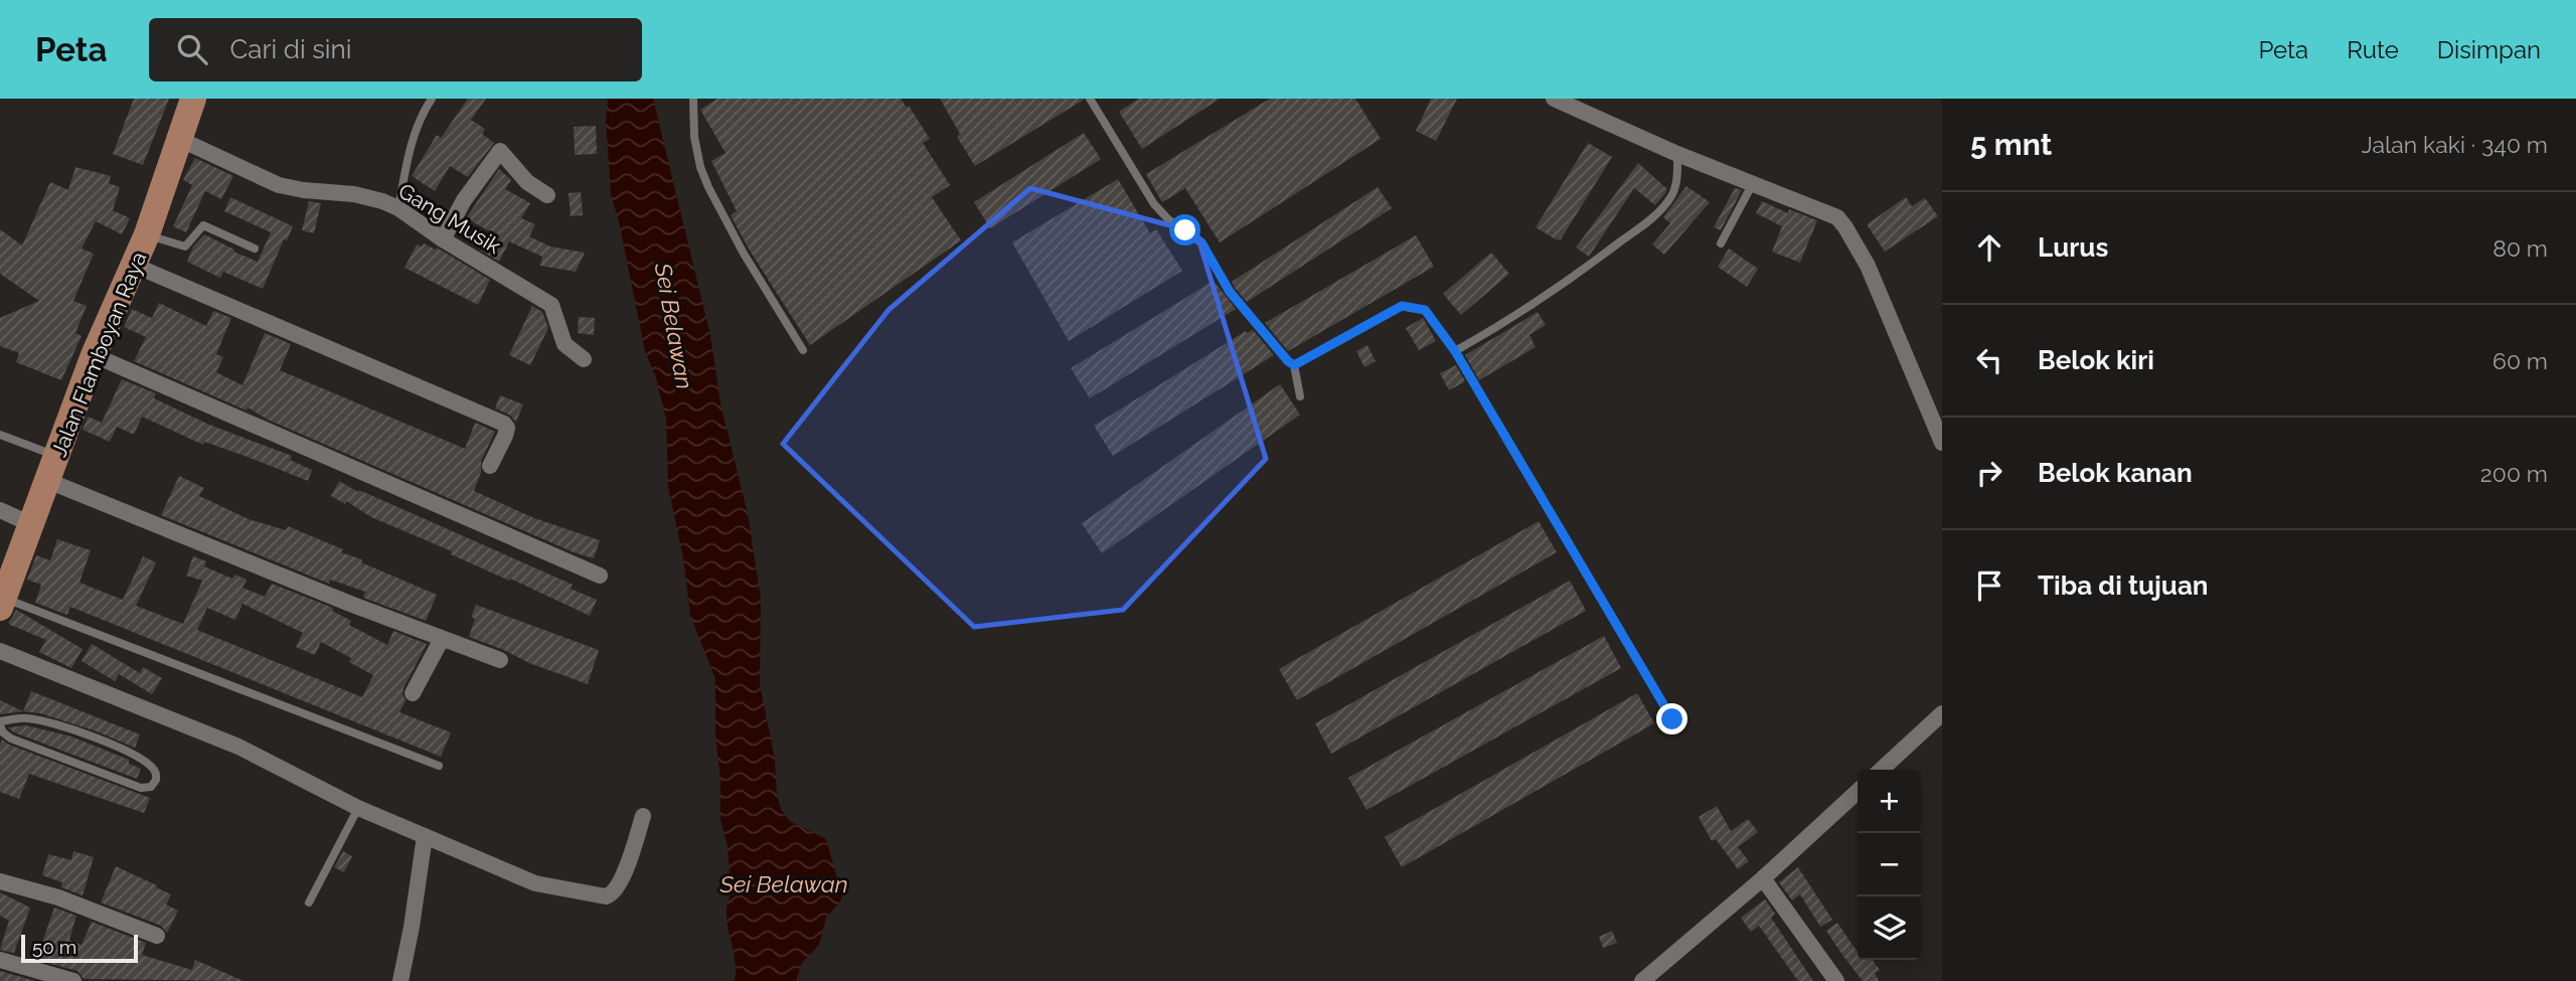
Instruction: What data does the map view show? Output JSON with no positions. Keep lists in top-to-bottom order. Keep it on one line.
{"streets":{"main road":["Jalan Flamboyan Raya"],"street":["Gang Musik"]},"crossings":[["Gang Musik","Jalan Flamboyan Raya"]],"water":["Sei Belawan"],"scale_bar":"50 m","page":{"header":"Peta","search":"Cari di sini","nav":["Peta","Rute","Disimpan"],"heading":["5 mnt","Jalan kaki · 340 m"],"list":[["Lurus","80 m"],["Belok kiri","60 m"],["Belok kanan","200 m"],"Tiba di tujuan"],"map_buttons":["+","−"],"scale":"50 m"}}
